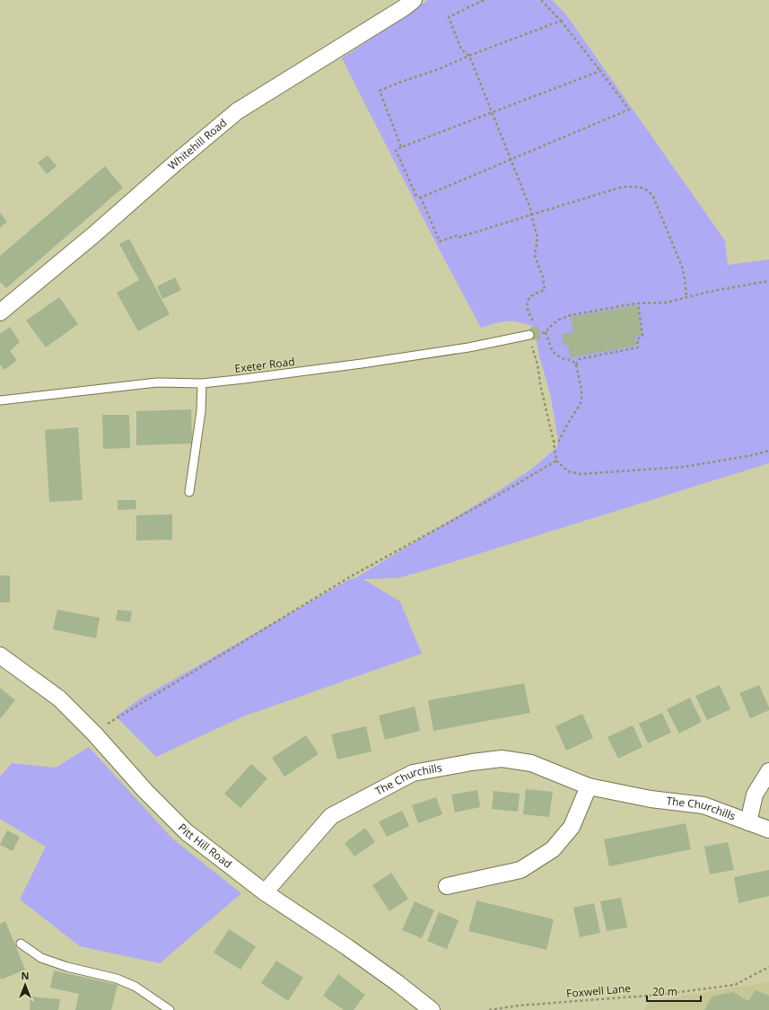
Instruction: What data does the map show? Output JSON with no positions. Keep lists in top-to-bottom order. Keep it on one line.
{"streets":{"street":["Whitehill Road","The Churchills","Pitt Hill Road"],"lane":["Exeter Road"],"path":["Foxwell Lane"]},"crossings":[["The Churchills","Pitt Hill Road"]],"scale_bar":"20 m","north":"top"}
